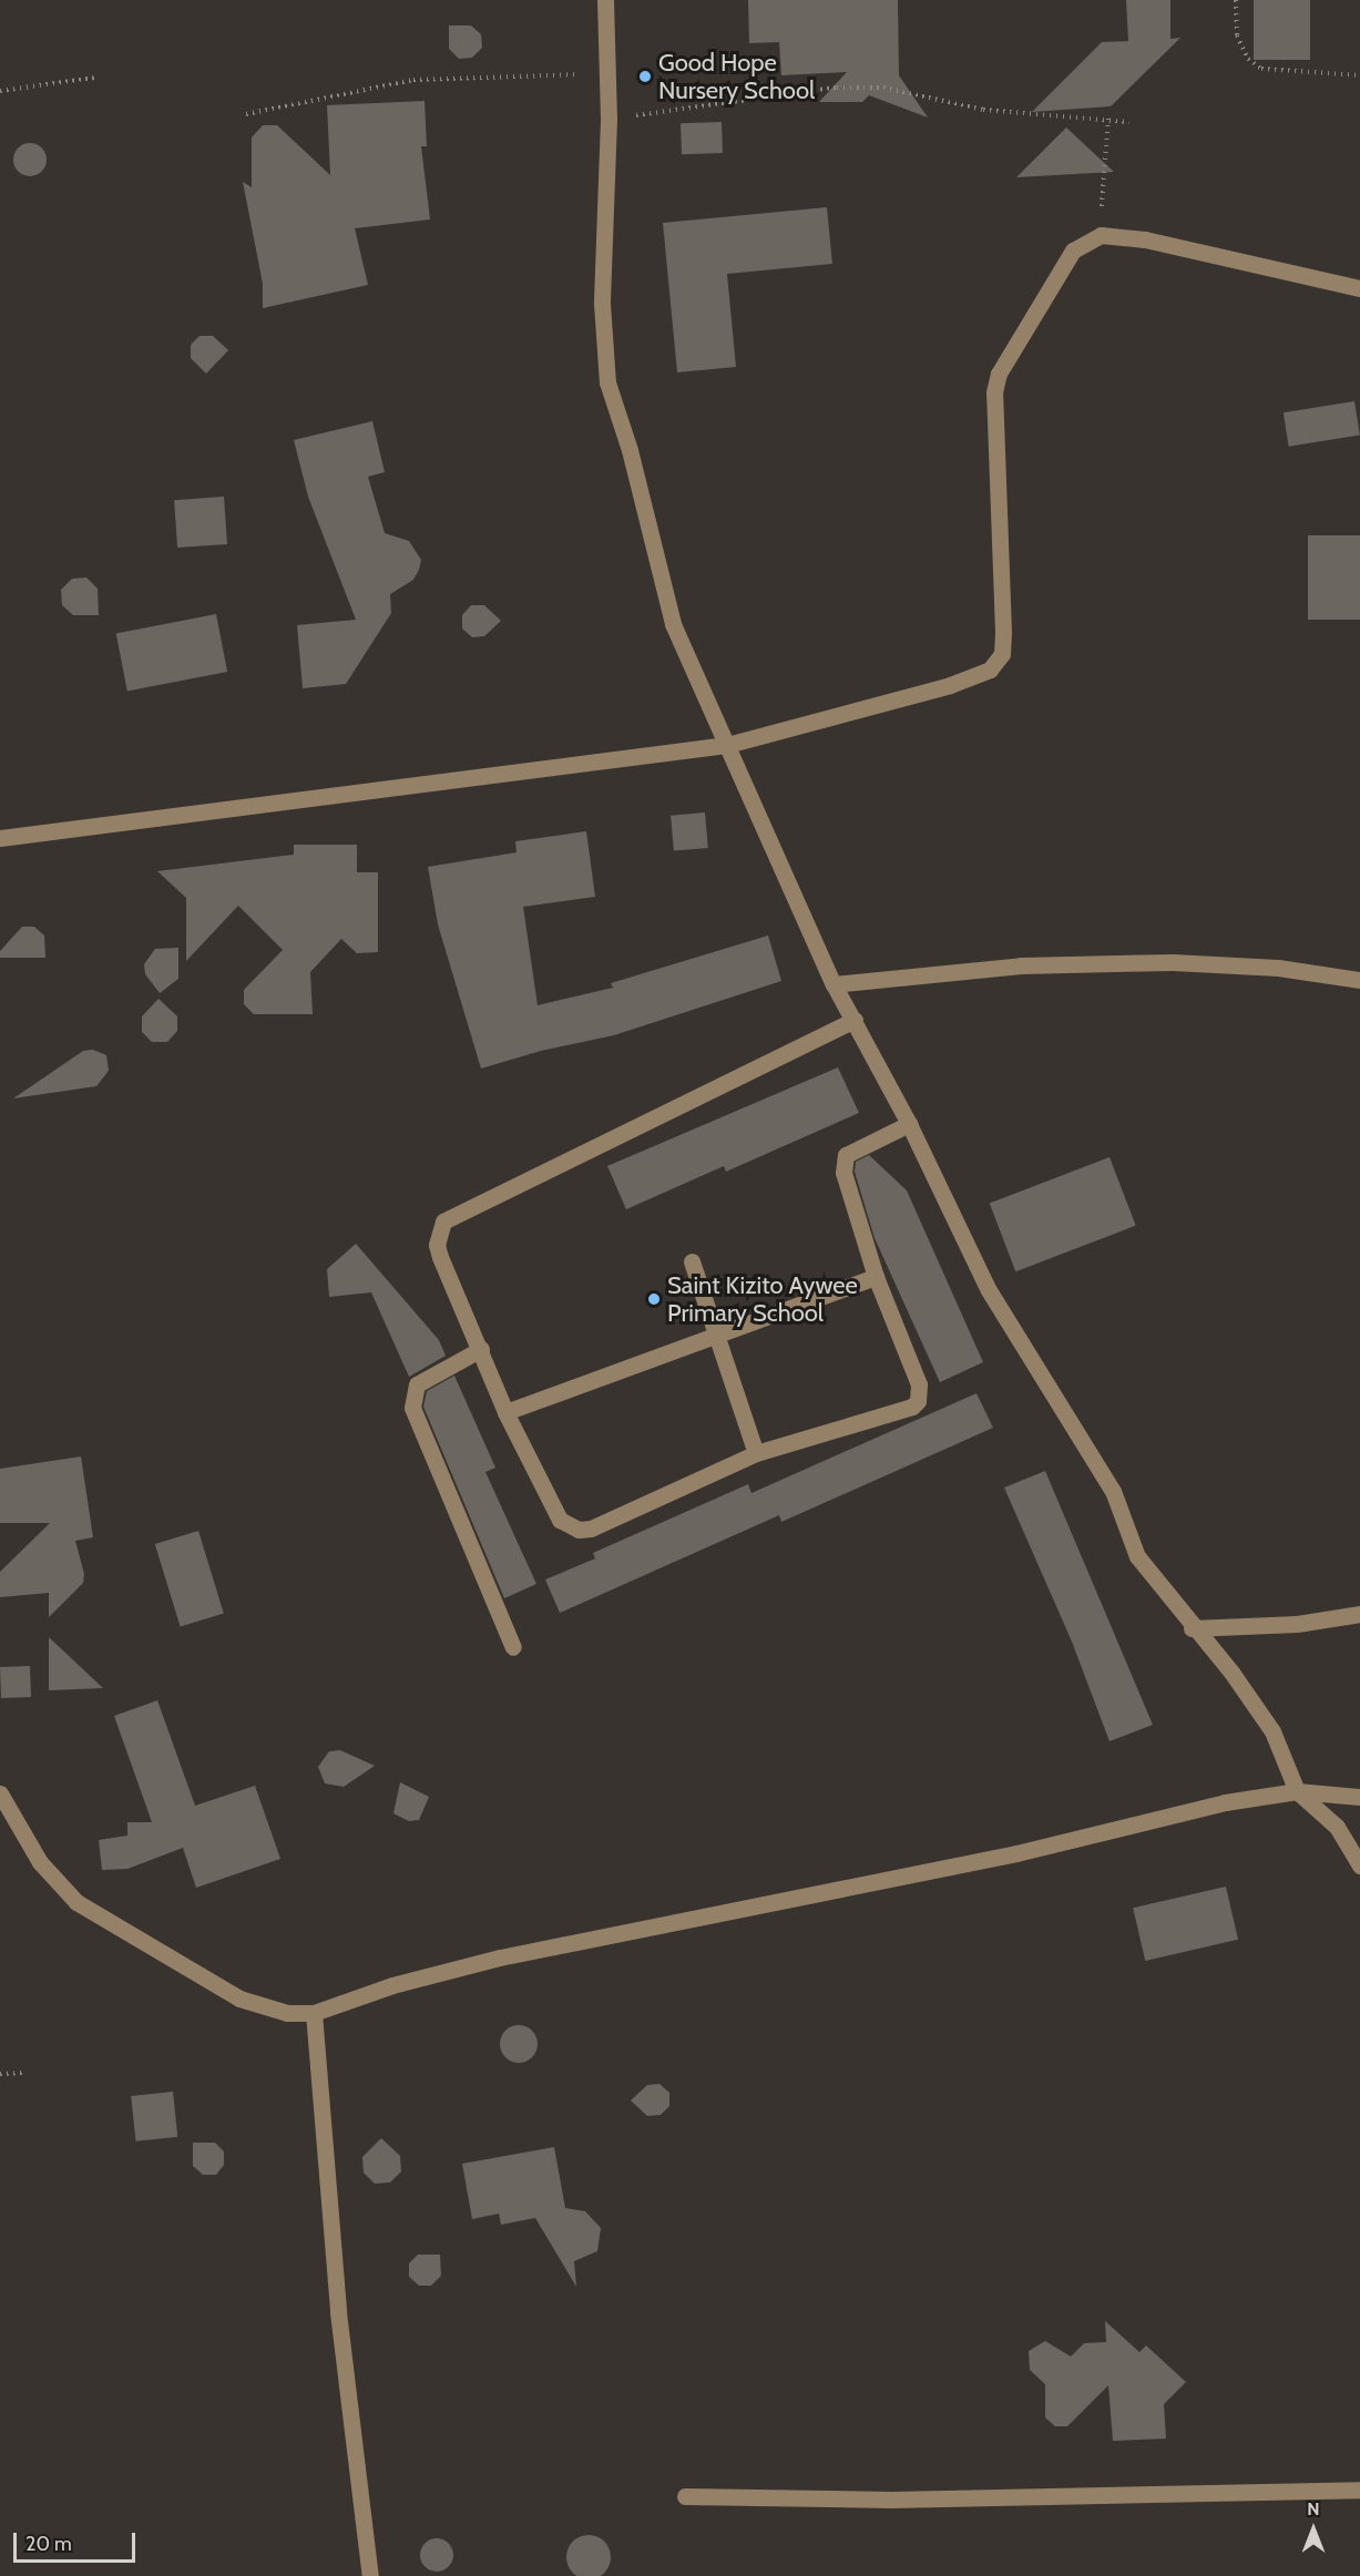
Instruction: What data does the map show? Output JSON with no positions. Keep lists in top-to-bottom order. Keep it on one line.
{"places":["Good Hope Nursery School","Saint Kizito Aywee Primary School"],"scale_bar":"20 m","north":"top"}
